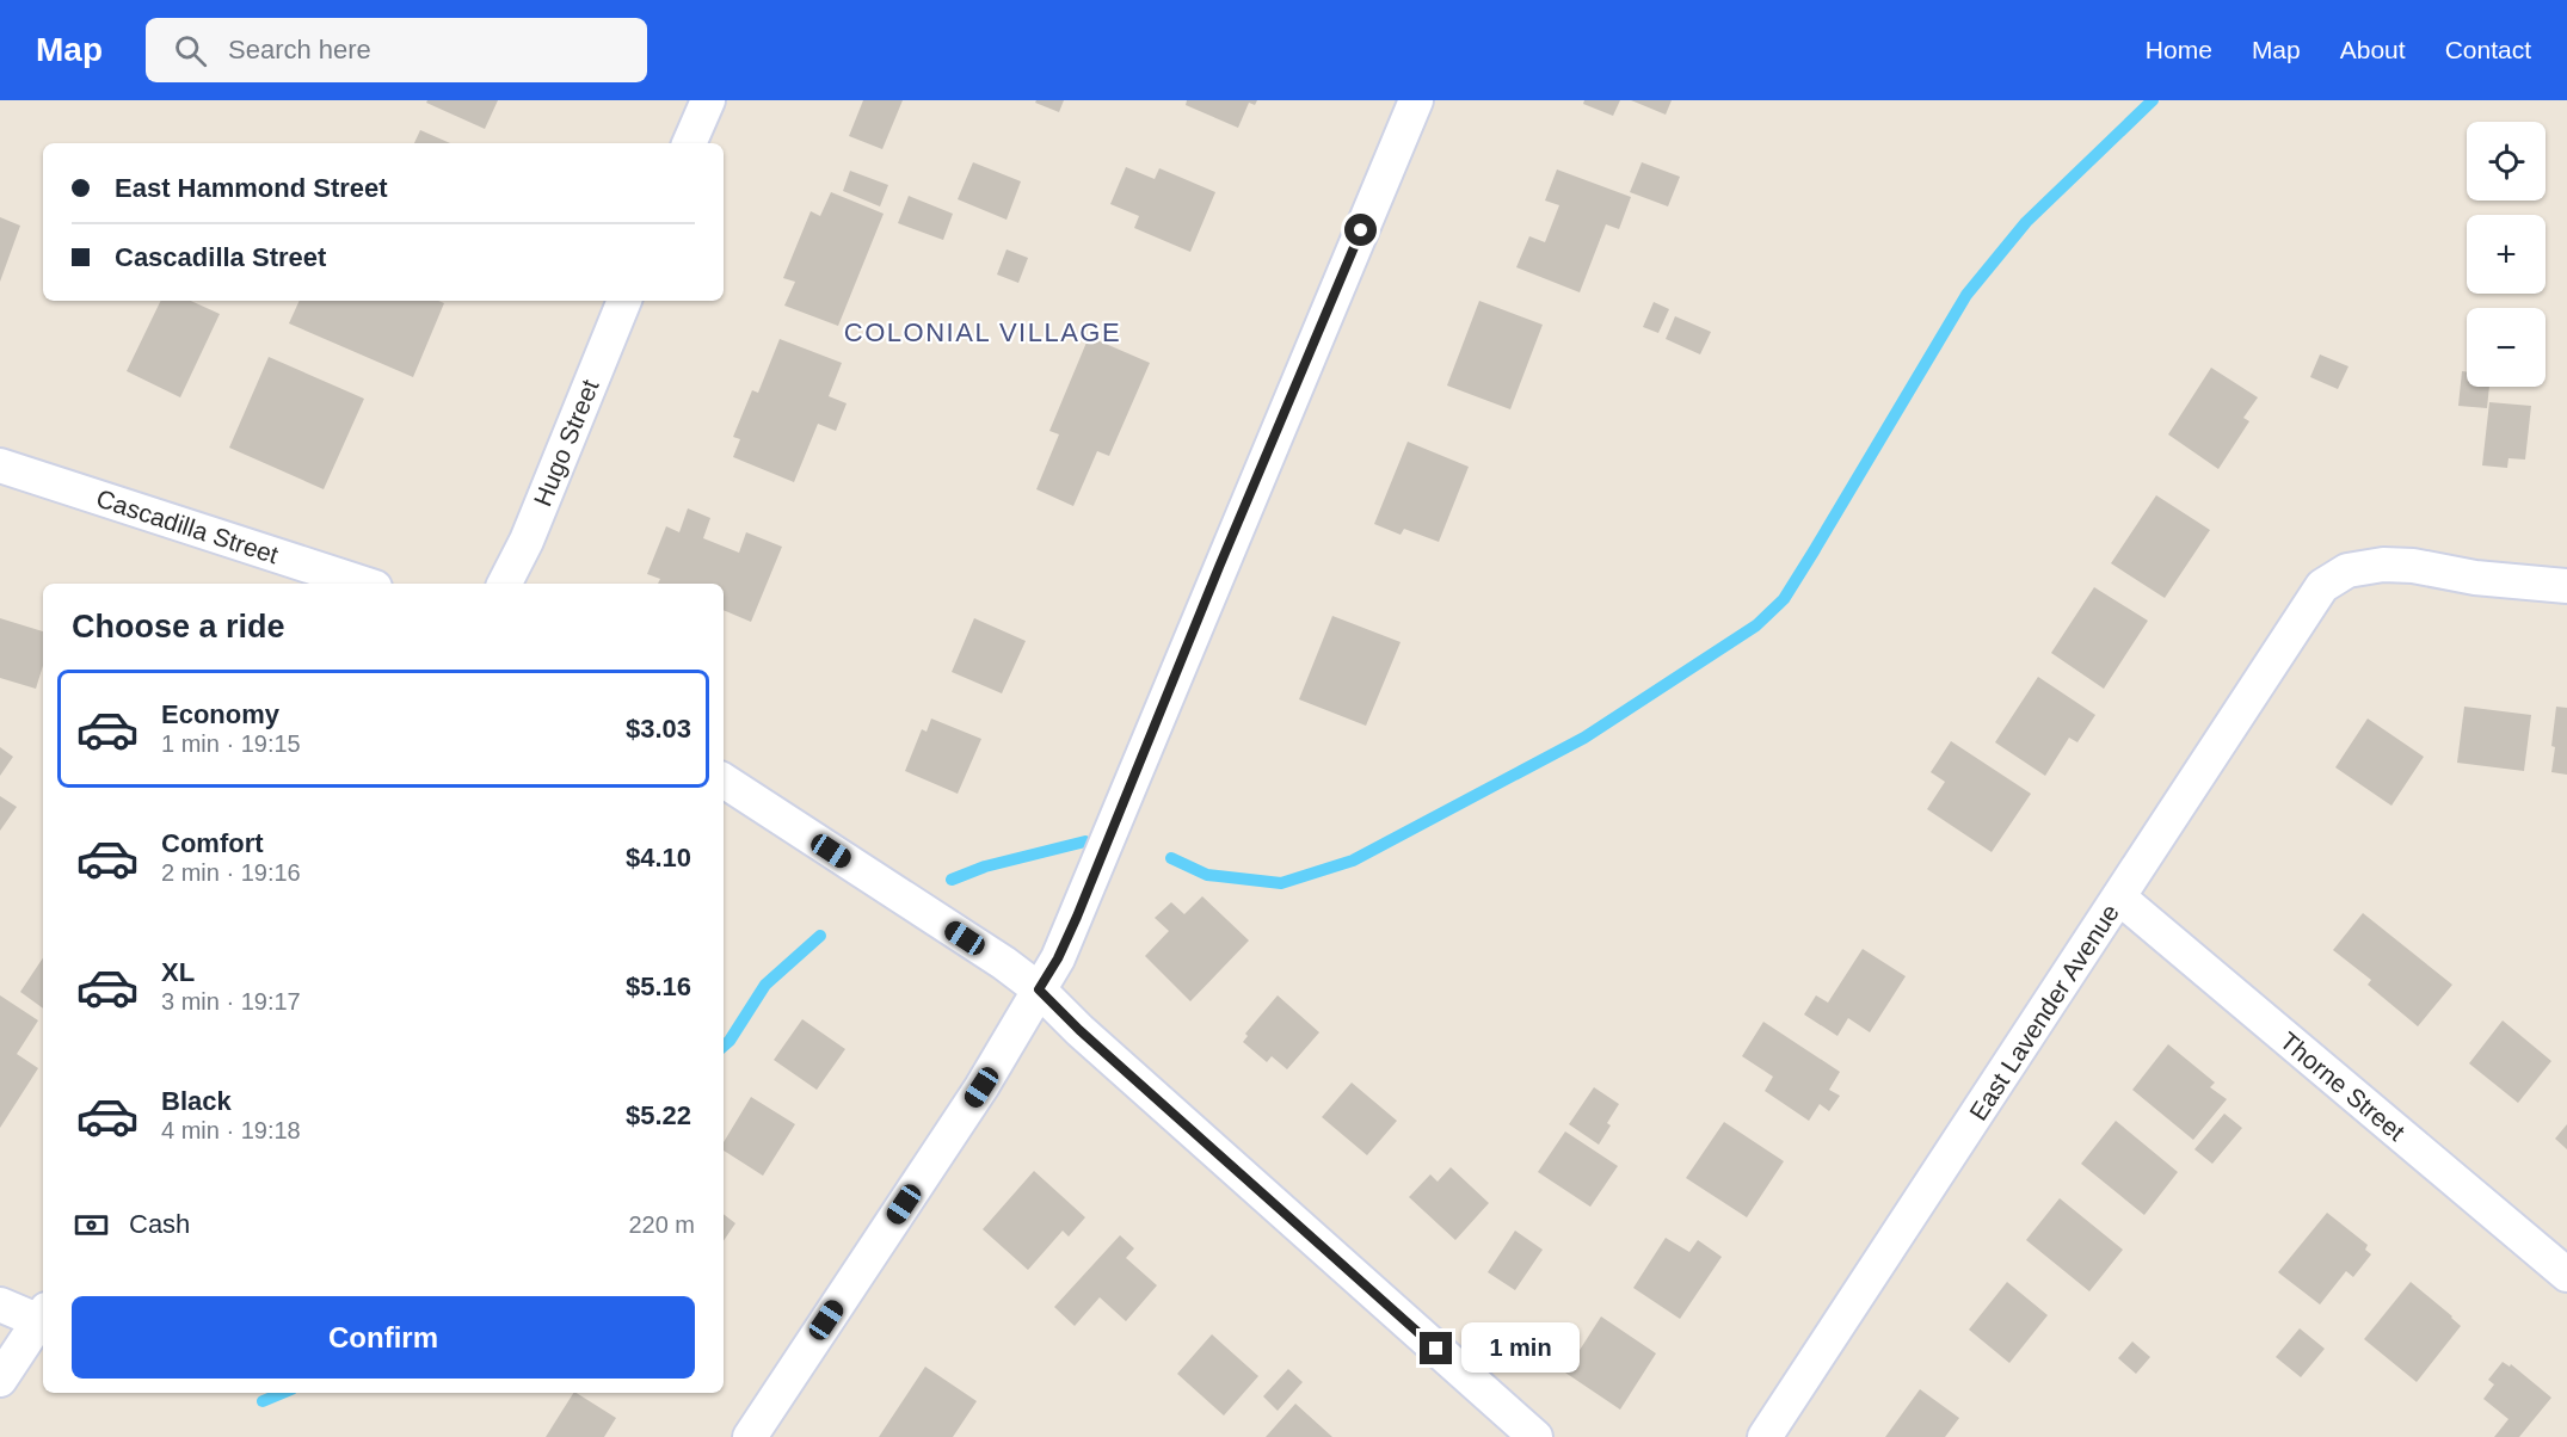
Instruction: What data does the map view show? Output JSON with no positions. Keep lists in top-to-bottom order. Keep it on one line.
{"streets":{"street":["Hugo Street","Cascadilla Street","East Lavender Avenue","Thorne Street"]},"crossings":[["East Lavender Avenue","Thorne Street"]],"districts":["COLONIAL VILLAGE"],"page":{"header":"Map","search":"Search here","nav":["Home","Map","About","Contact"],"map_buttons":["+","−"],"banner":["East Hammond Street","Cascadilla Street"],"heading":"Choose a ride","list":[{"name":"Economy","note":"1 min · 19:15","value":"$3.03"},{"name":"Comfort","note":"2 min · 19:16","value":"$4.10"},{"name":"XL","note":"3 min · 19:17","value":"$5.16"},{"name":"Black","note":"4 min · 19:18","value":"$5.22"}],"pay":["Cash","220 m"],"buttons":"Confirm","bubble":"1 min"}}
